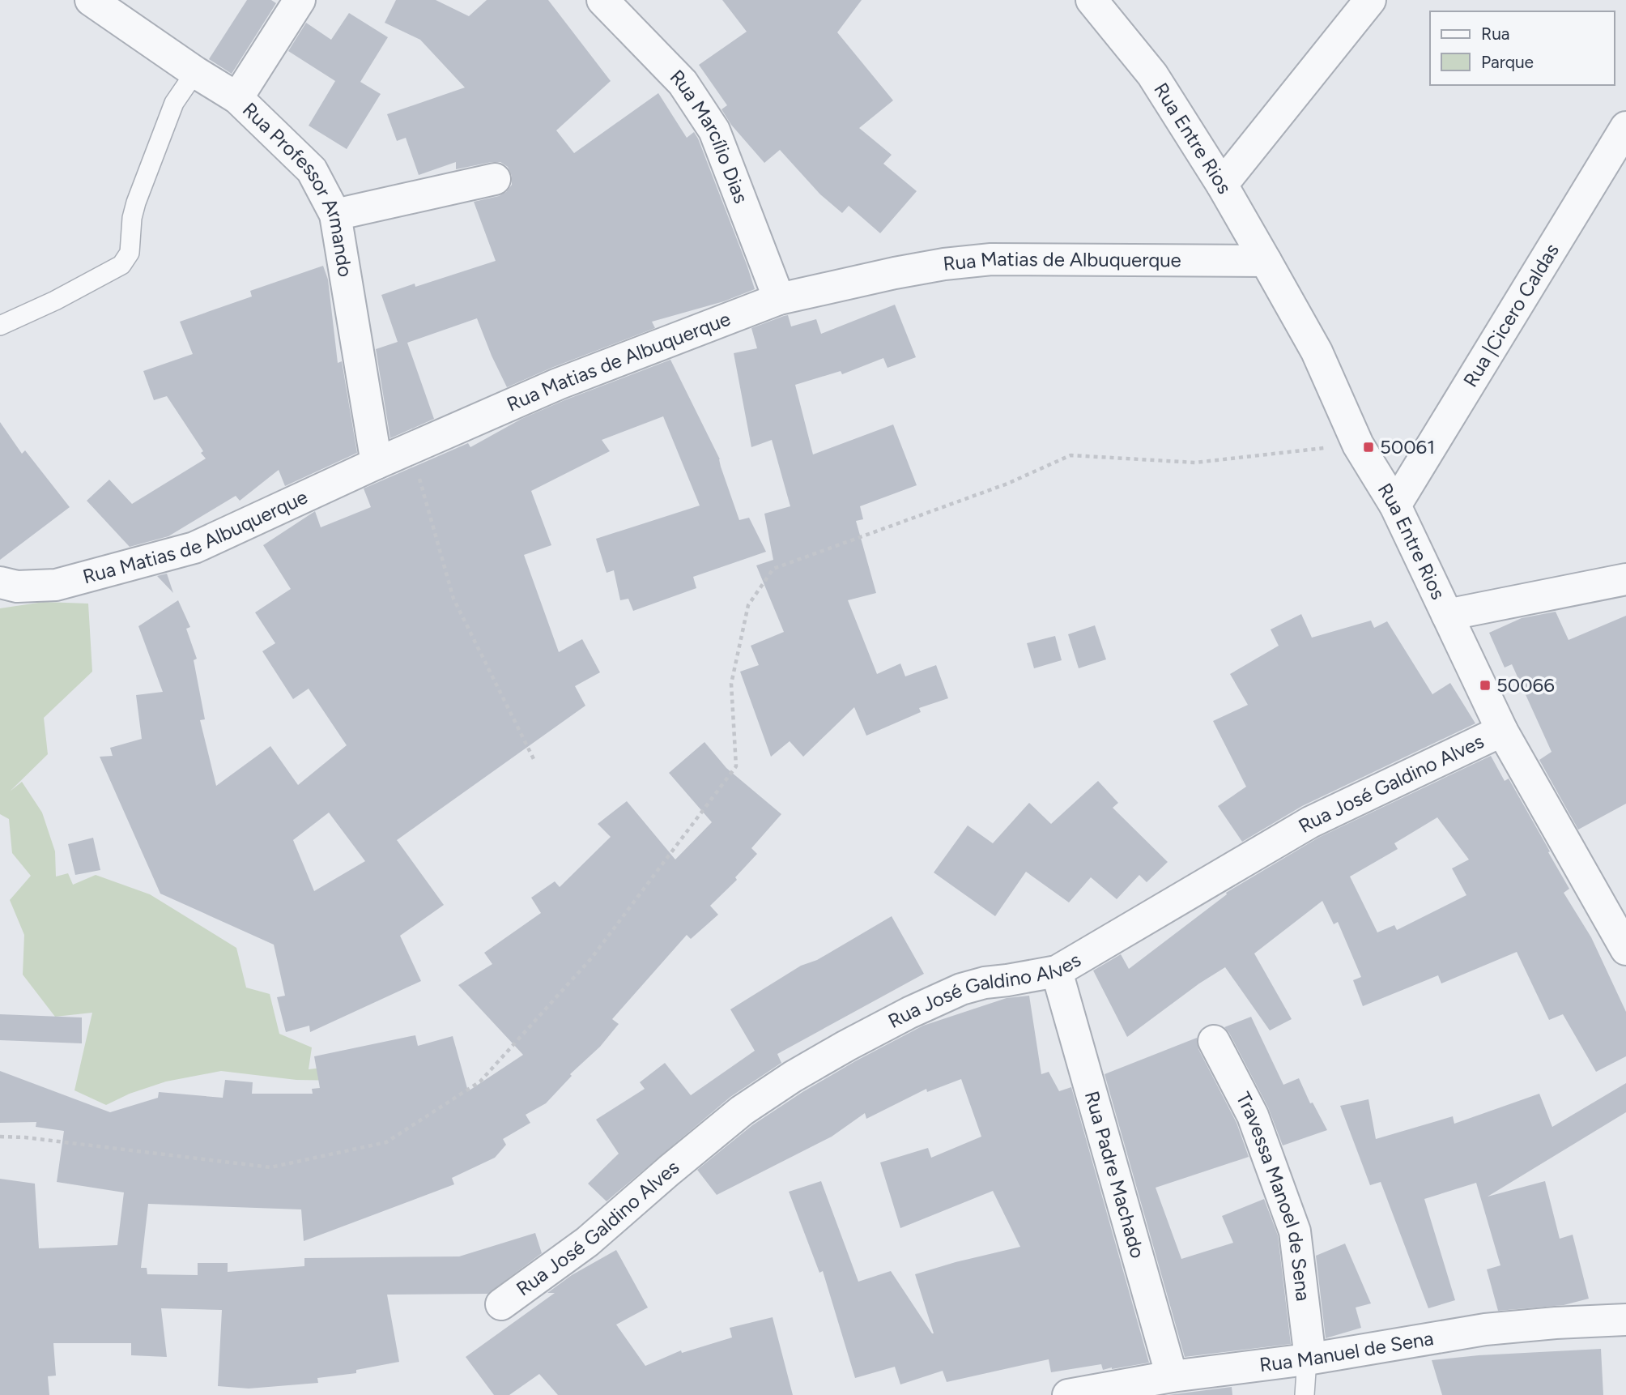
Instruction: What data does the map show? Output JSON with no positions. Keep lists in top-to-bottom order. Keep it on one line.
{"streets":{"street":["Rua Entre Rios","Rua Marcílio Dias","Rua Professor Armando","Rua Matias de Albuquerque","Rua |Cicero Caldas","Rua José Galdino Alves","Rua Padre Machado","Travessa Manoel de Sena","Rua Manuel de Sena"]},"crossings":[["Rua Entre Rios","Rua Matias de Albuquerque"],["Rua Entre Rios","Rua |Cicero Caldas"],["Rua Entre Rios","Rua José Galdino Alves"],["Rua Marcílio Dias","Rua Matias de Albuquerque"],["Rua Professor Armando","Rua Matias de Albuquerque"],["Rua José Galdino Alves","Rua Padre Machado"],["Rua Padre Machado","Rua Manuel de Sena"],["Travessa Manoel de Sena","Rua Manuel de Sena"]],"places":{"transit":["50061","50066"]},"legend":["Rua","Parque"]}
